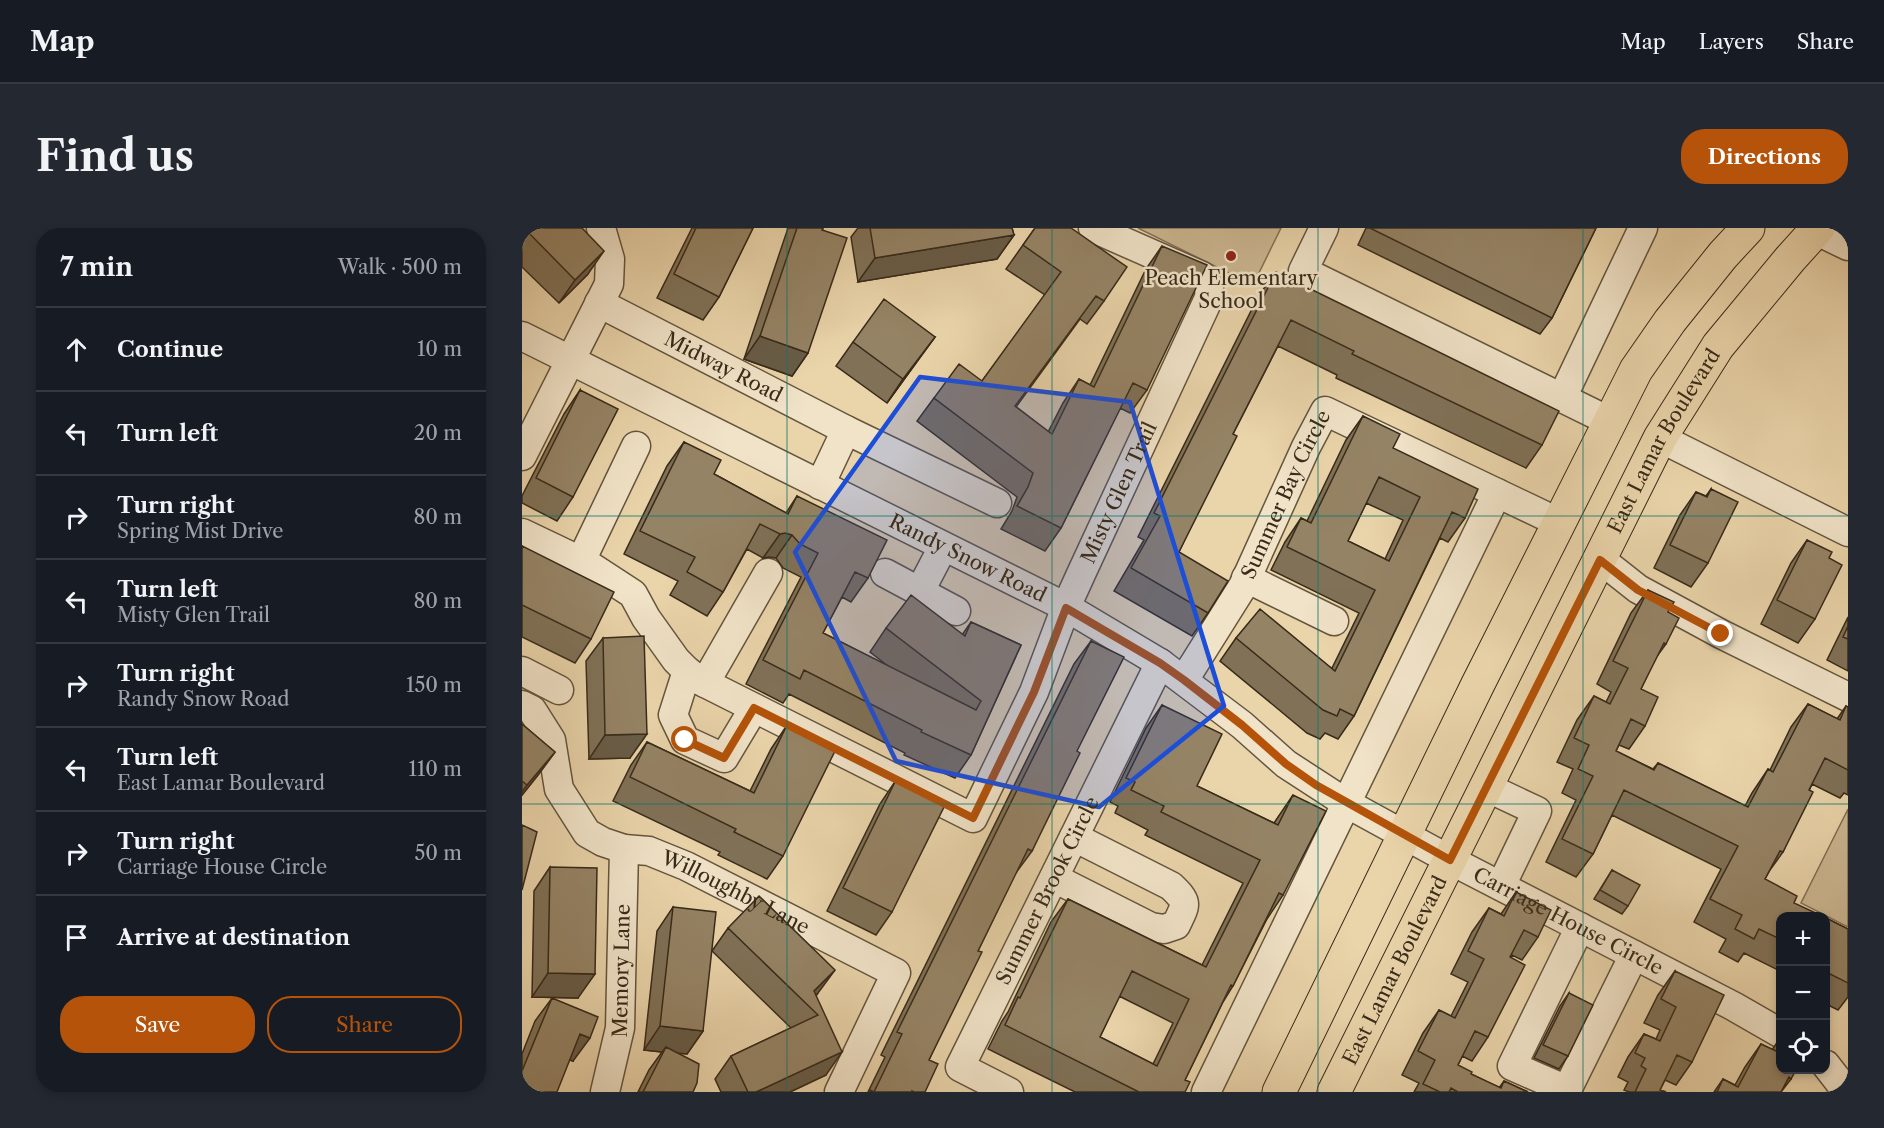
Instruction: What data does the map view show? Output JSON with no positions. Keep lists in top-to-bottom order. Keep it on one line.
{"streets":{"main road":["East Lamar Boulevard"],"street":["Midway Road","Misty Glen Trail","Summer Bay Circle","Randy Snow Road","Summer Brook Circle","Willoughby Lane","Carriage House Circle","Memory Lane"]},"crossings":[["East Lamar Boulevard","Randy Snow Road"],["East Lamar Boulevard","Carriage House Circle"],["Misty Glen Trail","Randy Snow Road"],["Summer Bay Circle","Randy Snow Road"],["Randy Snow Road","Summer Brook Circle"],["Randy Snow Road","Carriage House Circle"],["Willoughby Lane","Memory Lane"]],"places":["Peach Elementary School"],"page":{"header":"Map","nav":["Map","Layers","Share"],"buttons":["Directions",["Save","Share"]],"title":"Find us","heading":["7 min","Walk · 500 m"],"list":[["Continue","10 m"],["Turn left","20 m"],["Turn right","Spring Mist Drive","80 m"],["Turn left","Misty Glen Trail","80 m"],["Turn right","Randy Snow Road","150 m"],["Turn left","East Lamar Boulevard","110 m"],["Turn right","Carriage House Circle","50 m"],"Arrive at destination"],"map_buttons":["+","−"]}}
